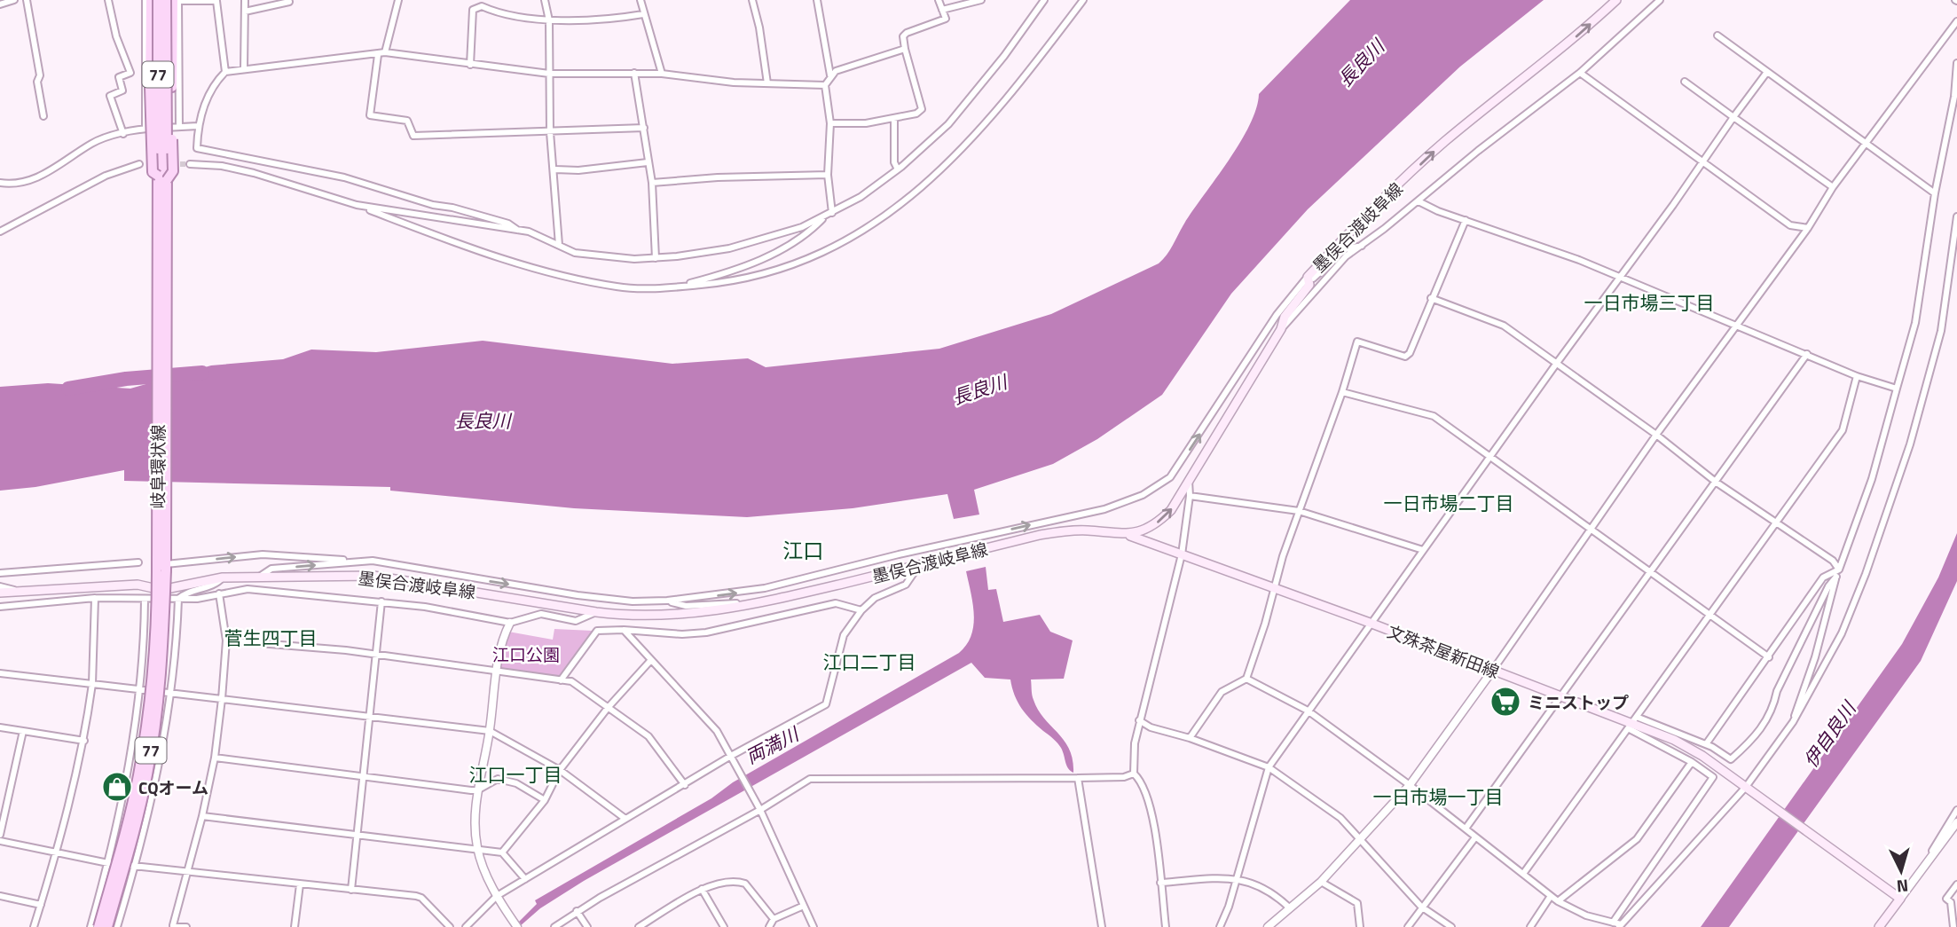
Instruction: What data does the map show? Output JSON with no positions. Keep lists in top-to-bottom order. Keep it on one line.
{"streets":{"main road":["77","墨俣合渡岐阜線","岐阜環状線","文殊茶屋新田線"]},"crossings":[["77","岐阜環状線"],["墨俣合渡岐阜線","文殊茶屋新田線"]],"districts":["一日市場三丁目","一日市場二丁目","江口","菅生四丁目","江口二丁目","江口一丁目","一日市場一丁目"],"water":["長良川","伊自良川","両満川"],"parks":["江口公園"],"places":{"supermarket":["ミニストップ"],"shop":["CQオーム"]},"north":"bottom"}
